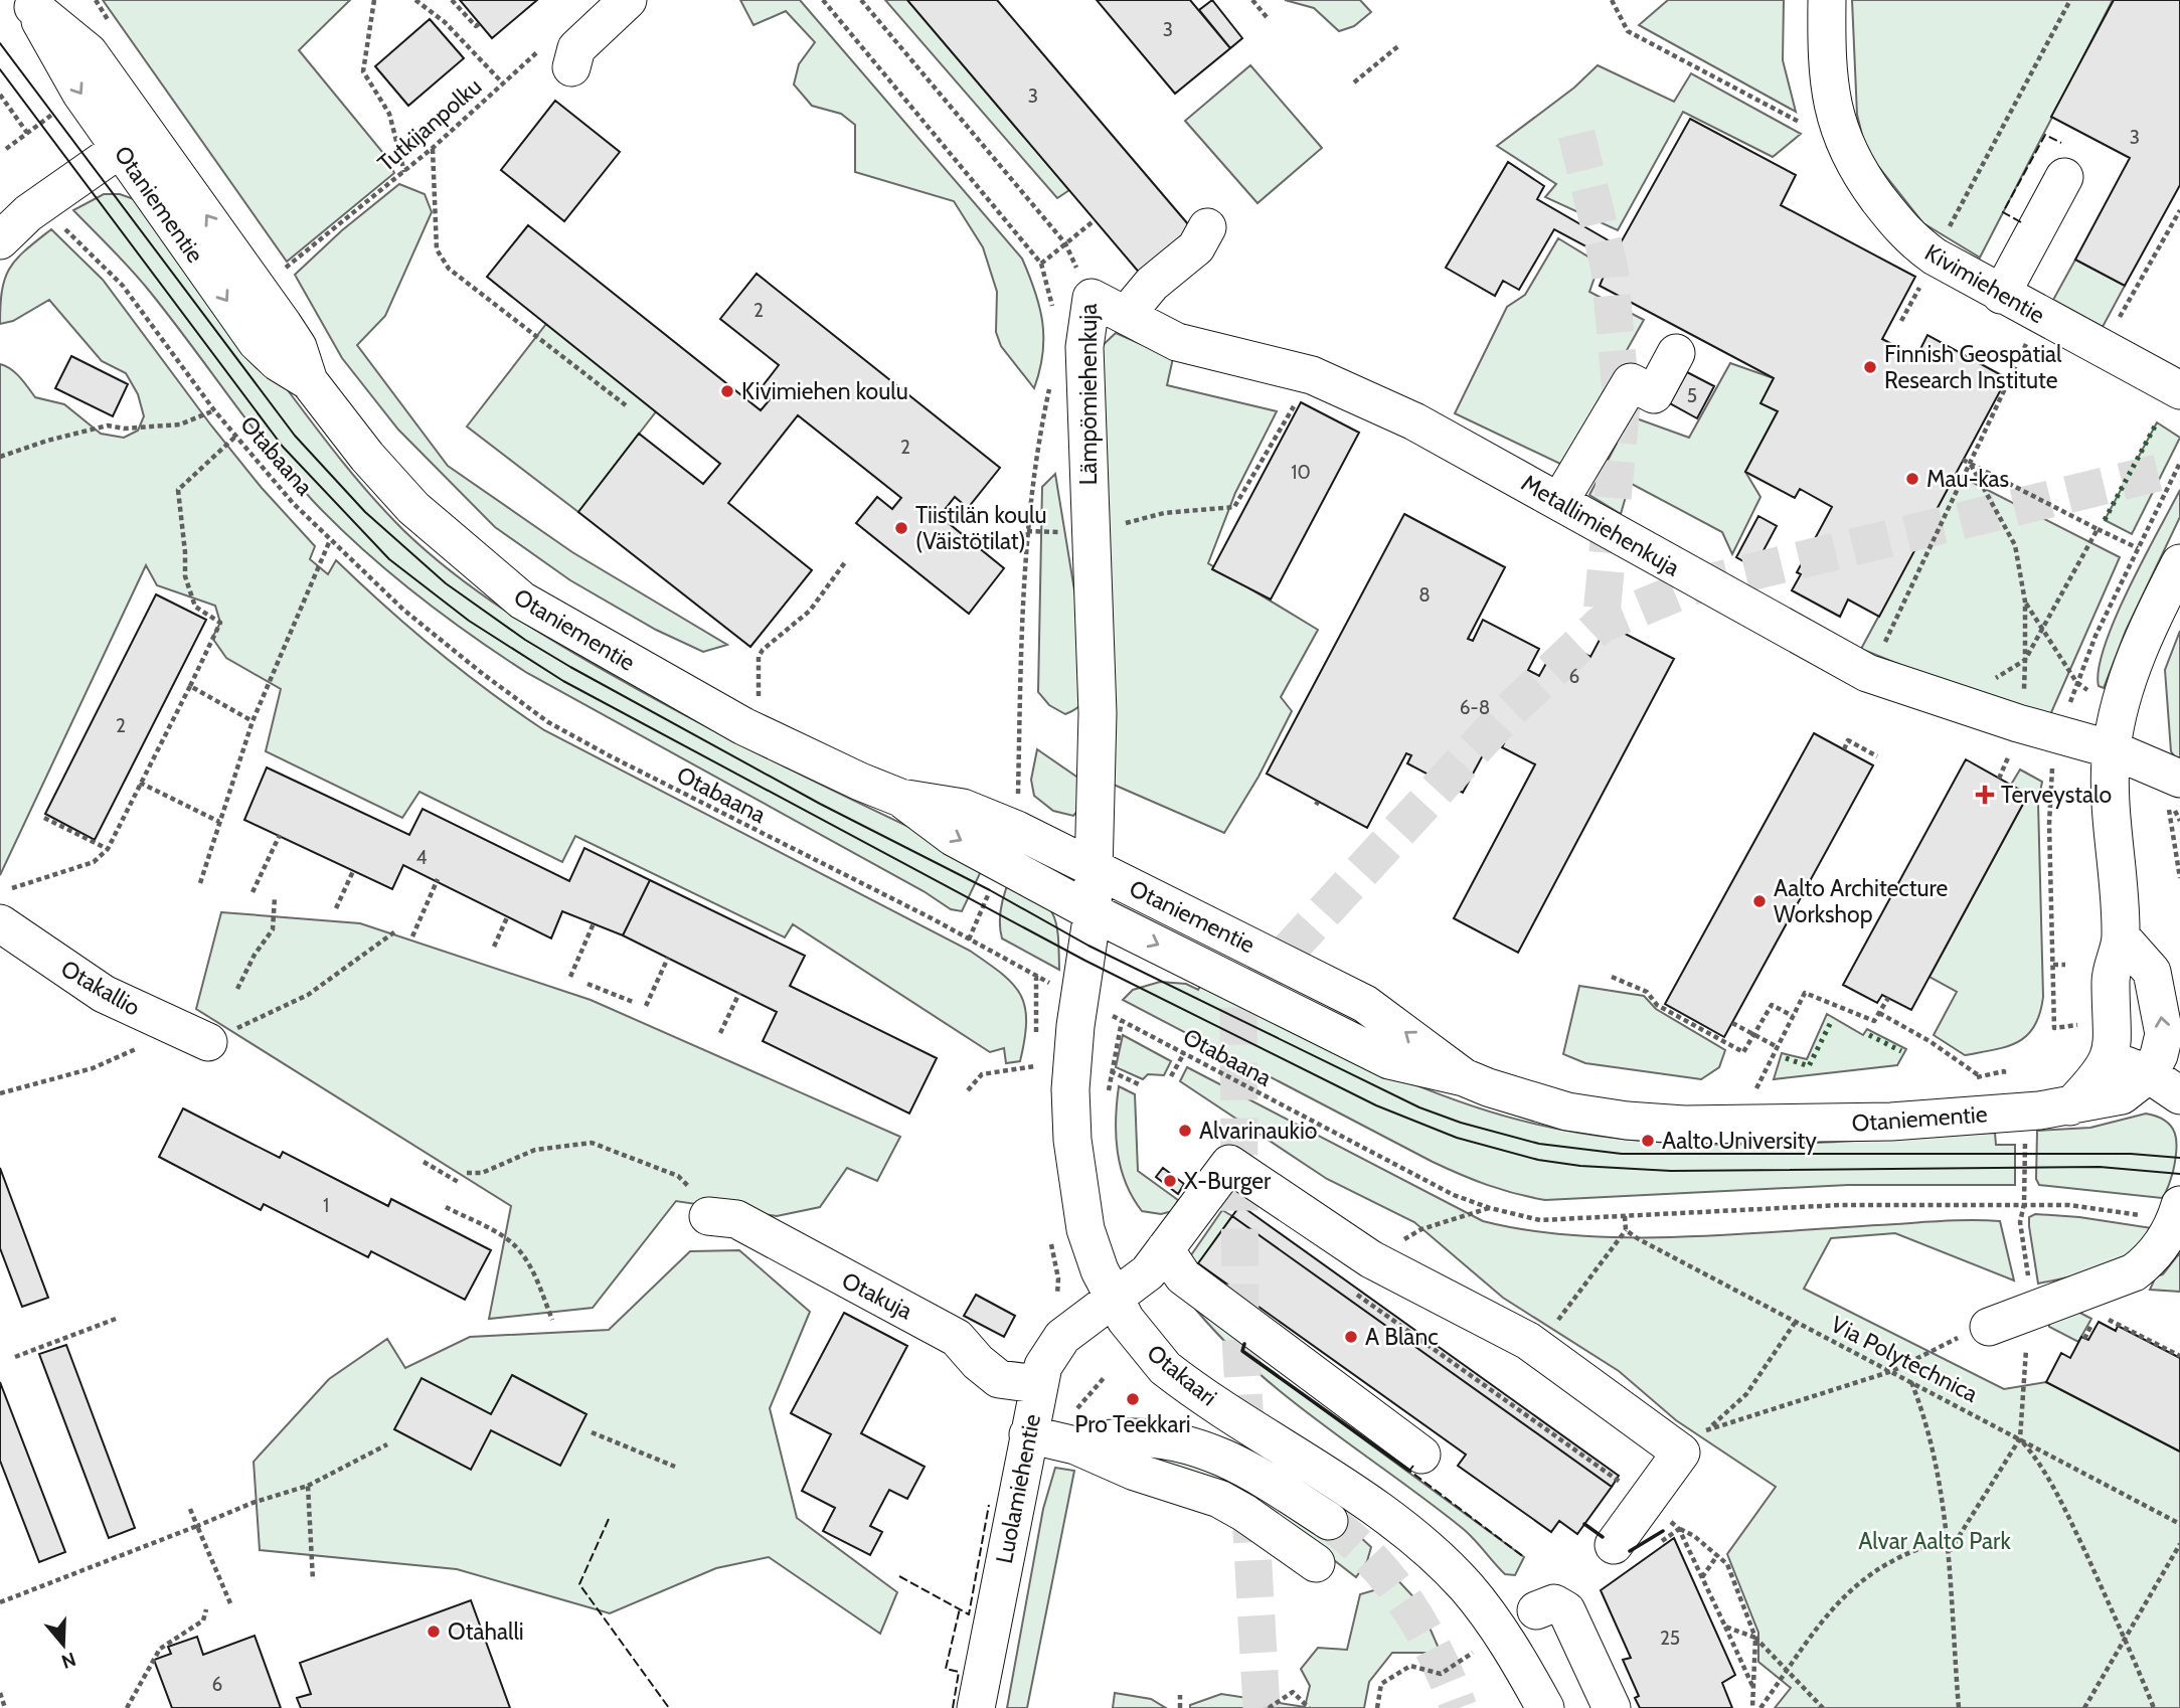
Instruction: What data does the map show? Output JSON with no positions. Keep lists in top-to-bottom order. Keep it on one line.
{"streets":{"street":["Otaniementie","Kivimiehentie","Lämpömiehenkuja","Metallimiehenkuja","Otakallio","Otakuja","Otakaari","Luolamiehentie"],"path":["Tutkijanpolku","Otabaana","Via Polytechnica"]},"crossings":[["Otaniementie","Lämpömiehenkuja"],["Otaniementie","Otakaari"],["Lämpömiehenkuja","Metallimiehenkuja"],["Lämpömiehenkuja","Otakaari"],["Otabaana","Otakaari"],["Otakuja","Luolamiehentie"],["Otakaari","Luolamiehentie"]],"parks":["Alvar Aalto Park"],"places":{"other":["Finnish Geospatial Research Institute","Kivimiehen koulu","Mau-kas","Tiistilän koulu (Väistötilat)","Aalto Architecture Workshop","Alvarinaukio","Aalto University","X-Burger","A Blanc","Pro Teekkari","Otahalli"],"health":["Terveystalo"]},"house_numbers":["3","3","3","2","5","2","10","8","6","6-8","2","4","1","25","6"],"north":"bottom"}
